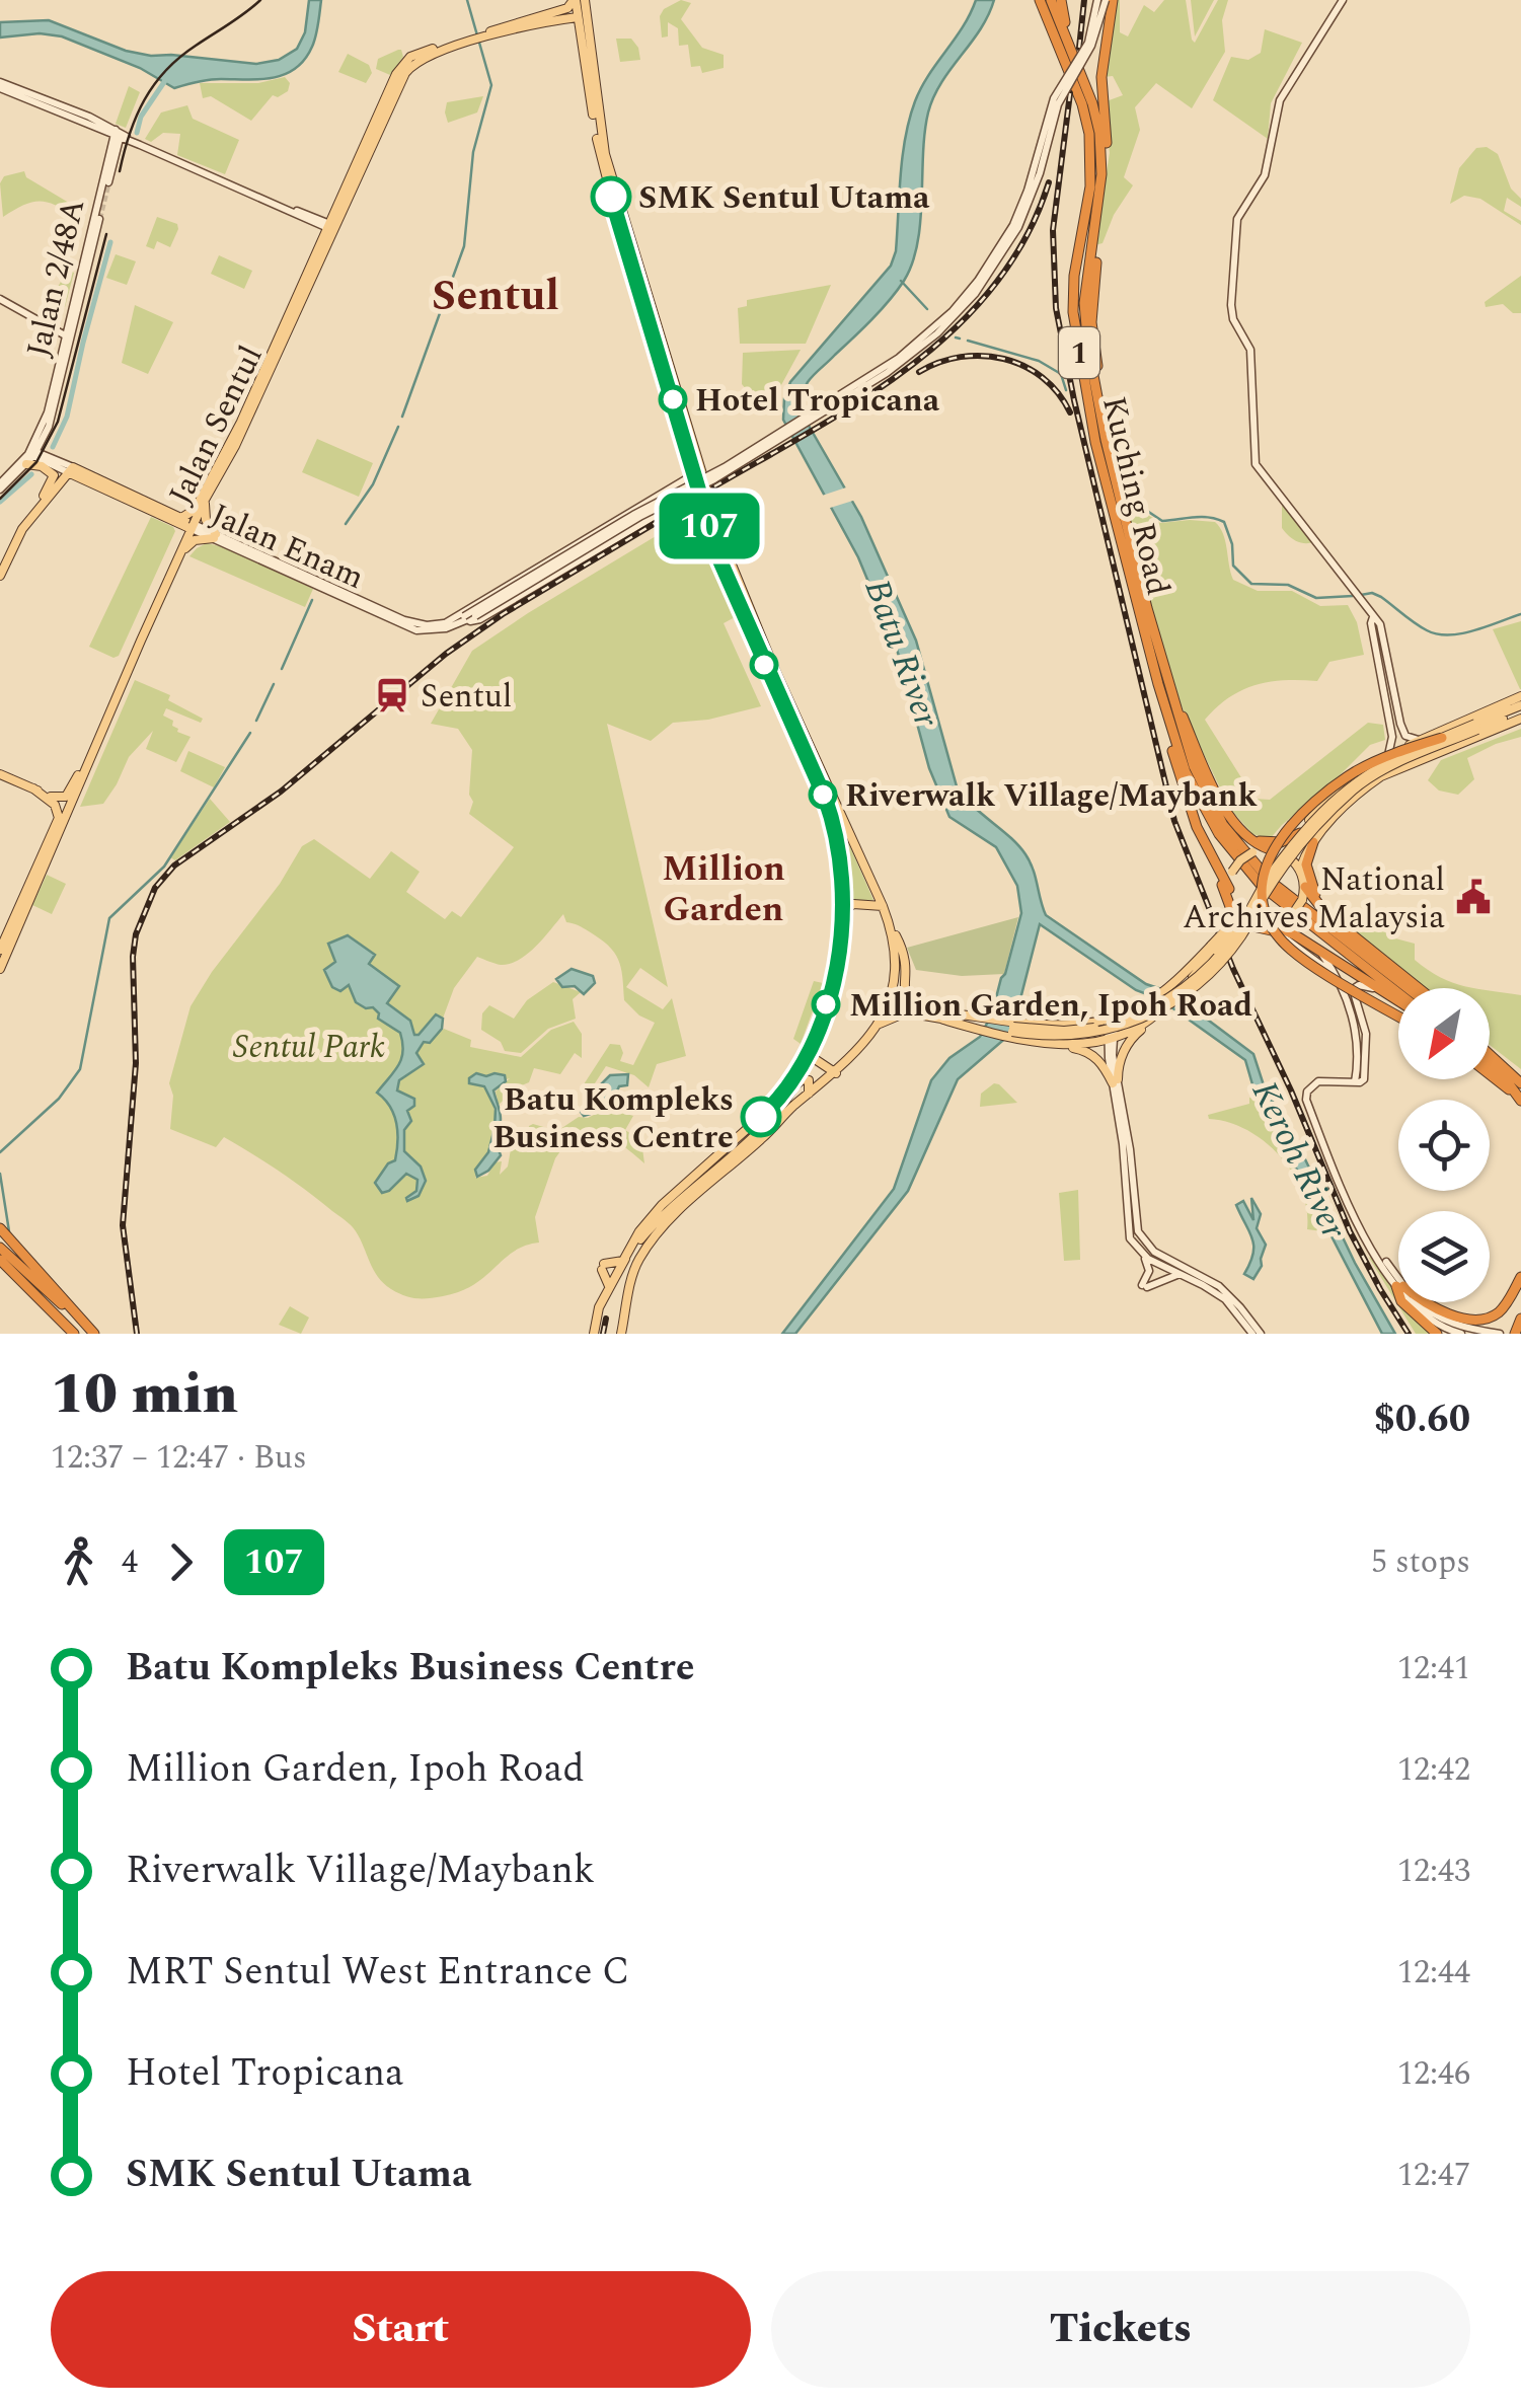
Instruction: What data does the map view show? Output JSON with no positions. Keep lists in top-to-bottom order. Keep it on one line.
{"streets":{"highway":["1","Kuching Road"],"main road":["Jalan 2/48A","Jalan Sentul","Jalan Enam"]},"crossings":[["Jalan 2/48A","Jalan Enam"],["1","Kuching Road"],["Jalan Sentul","Jalan Enam"]],"districts":["Sentul","Million Garden"],"water":["Batu River","Keroh River"],"parks":["Sentul Park"],"places":{"other":["SMK Sentul Utama","Hotel Tropicana","Riverwalk Village/Maybank","Million Garden, Ipoh Road","Batu Kompleks Business Centre"],"station":["Sentul"],"public building":["National Archives Malaysia"]},"lines":["bus line 107"],"north":"bottom left","page":{"on_map":"107","heading":["10 min","12:37 – 12:47 · Bus","$0.60"],"legs":["4","107","5 stops"],"list":[{"name":"Batu Kompleks Business Centre","value":"12:41"},{"name":"Million Garden, Ipoh Road","value":"12:42"},{"name":"Riverwalk Village/Maybank","value":"12:43"},{"name":"MRT Sentul West Entrance C","value":"12:44"},{"name":"Hotel Tropicana","value":"12:46"},{"name":"SMK Sentul Utama","value":"12:47"}],"buttons":["Start","Tickets"]}}
